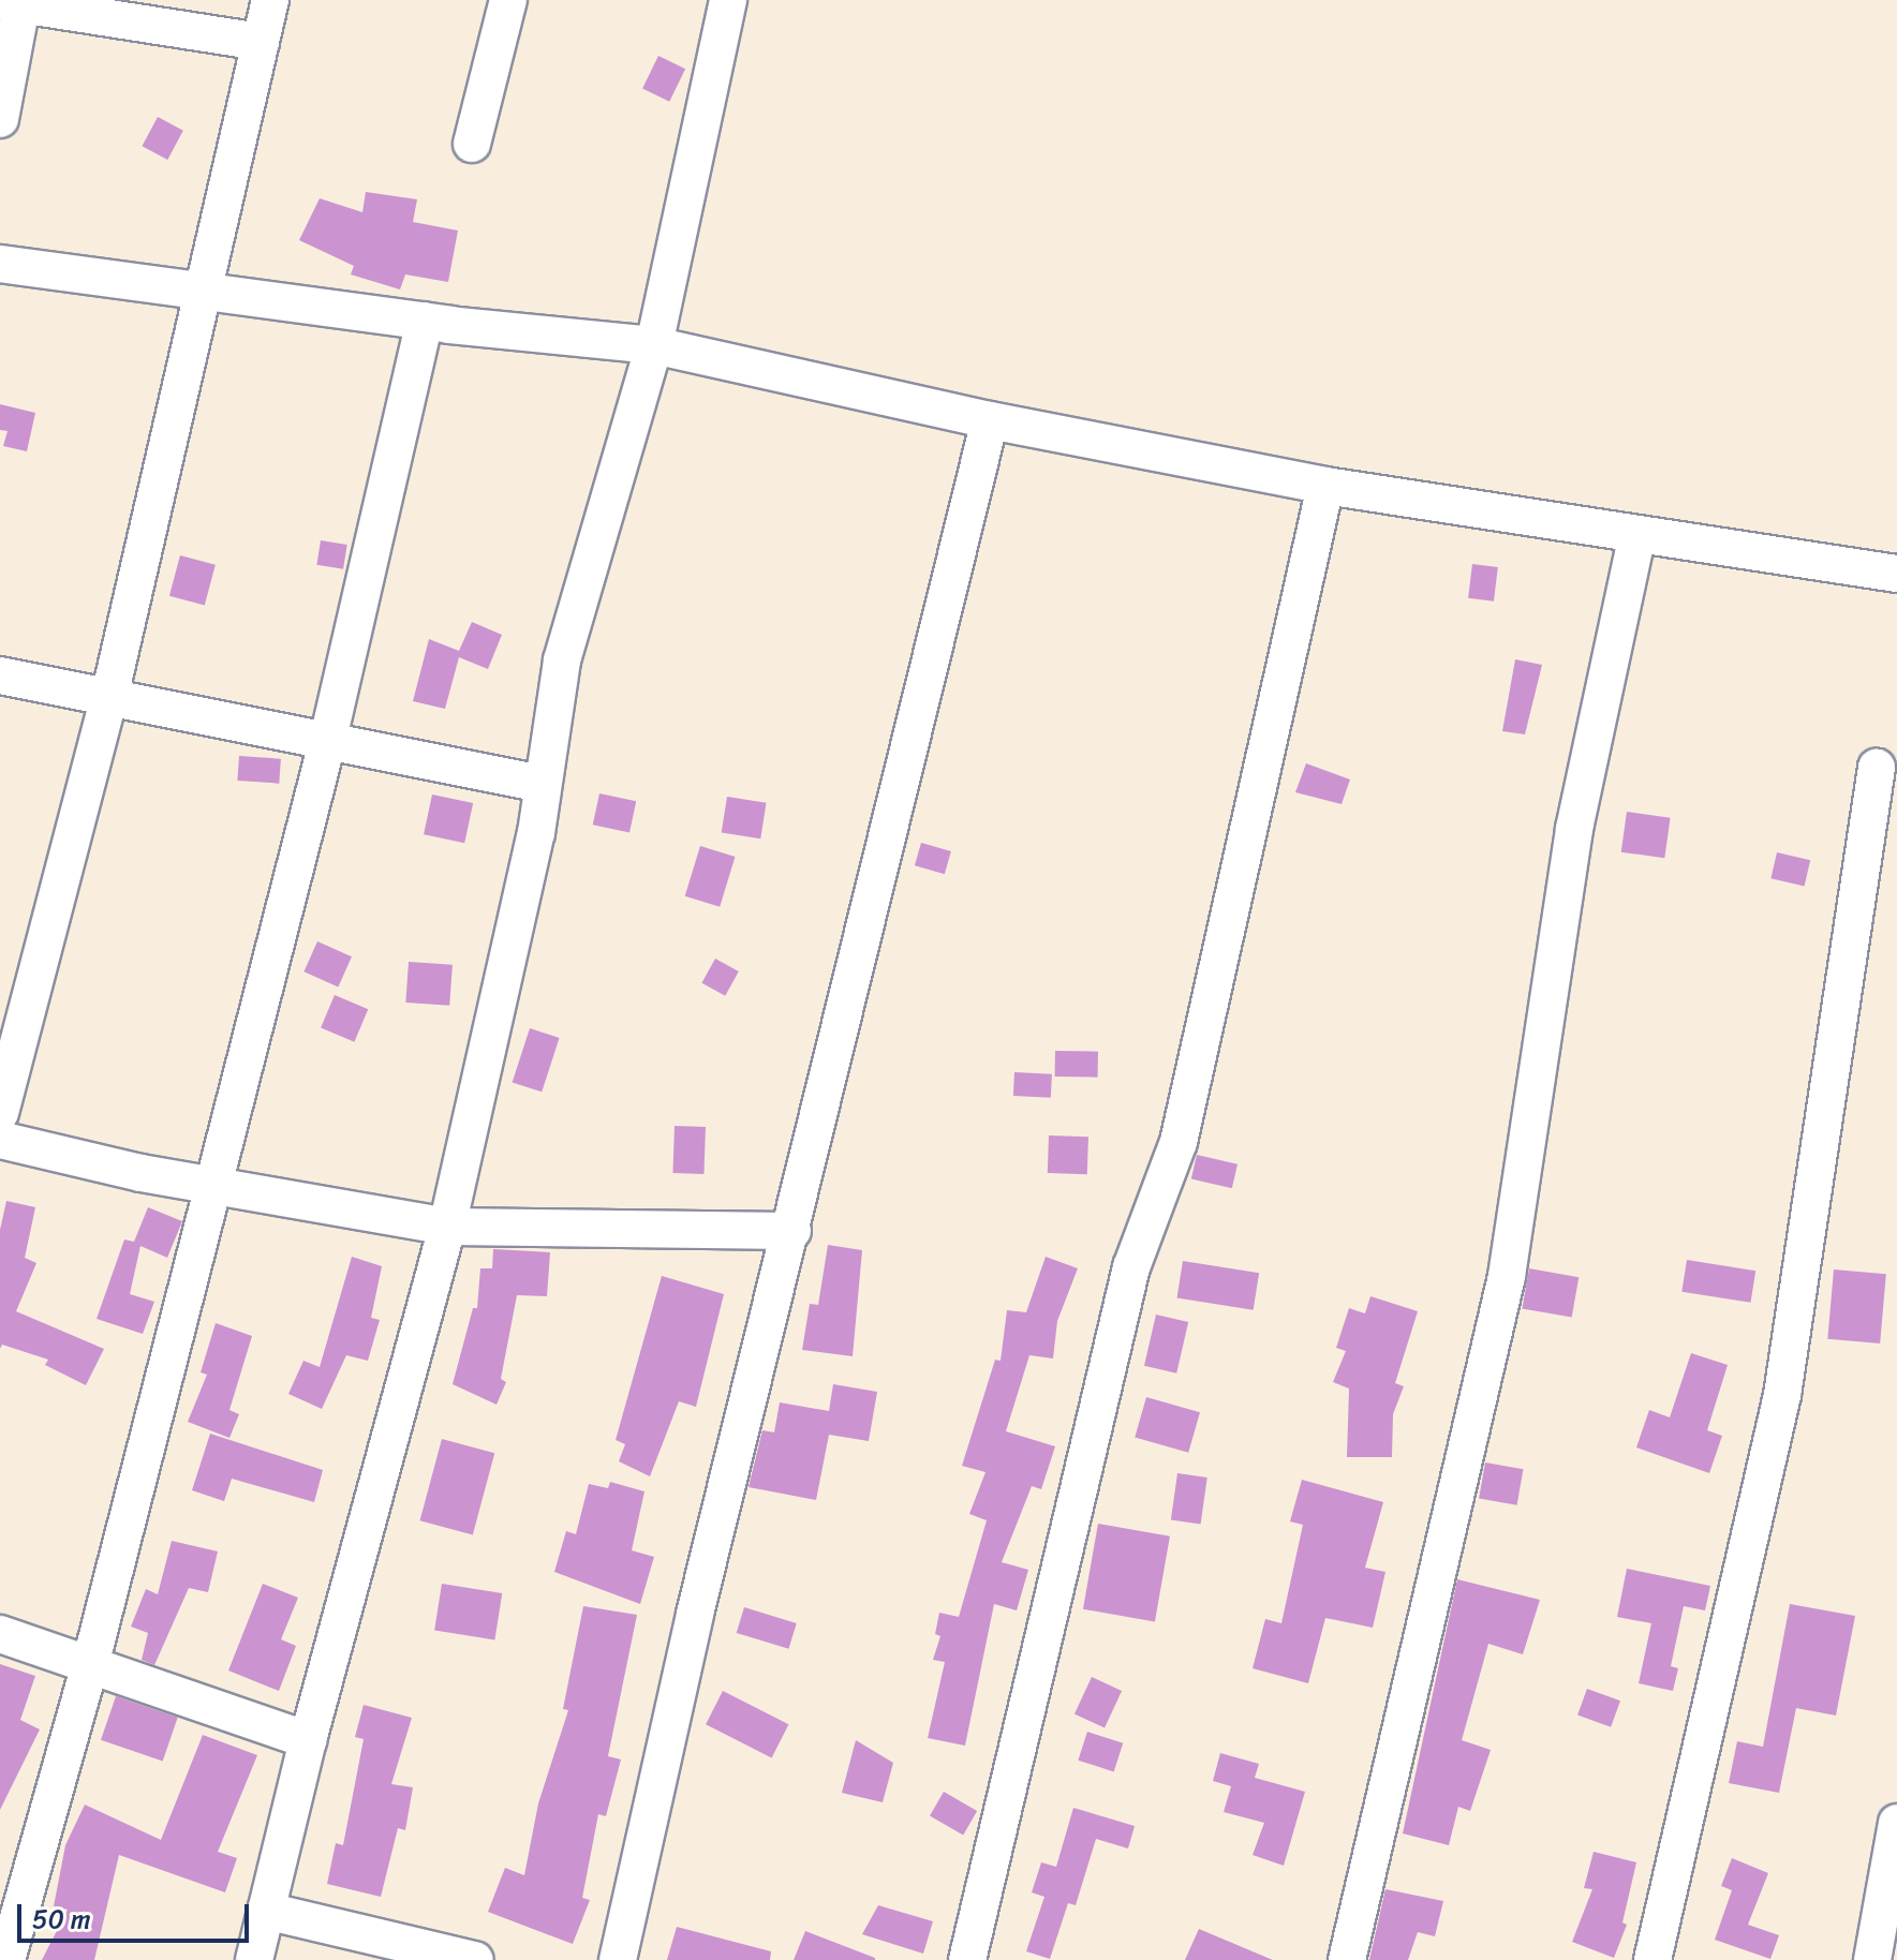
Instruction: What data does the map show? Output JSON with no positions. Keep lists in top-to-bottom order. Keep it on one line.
{"scale_bar":"50 m"}
